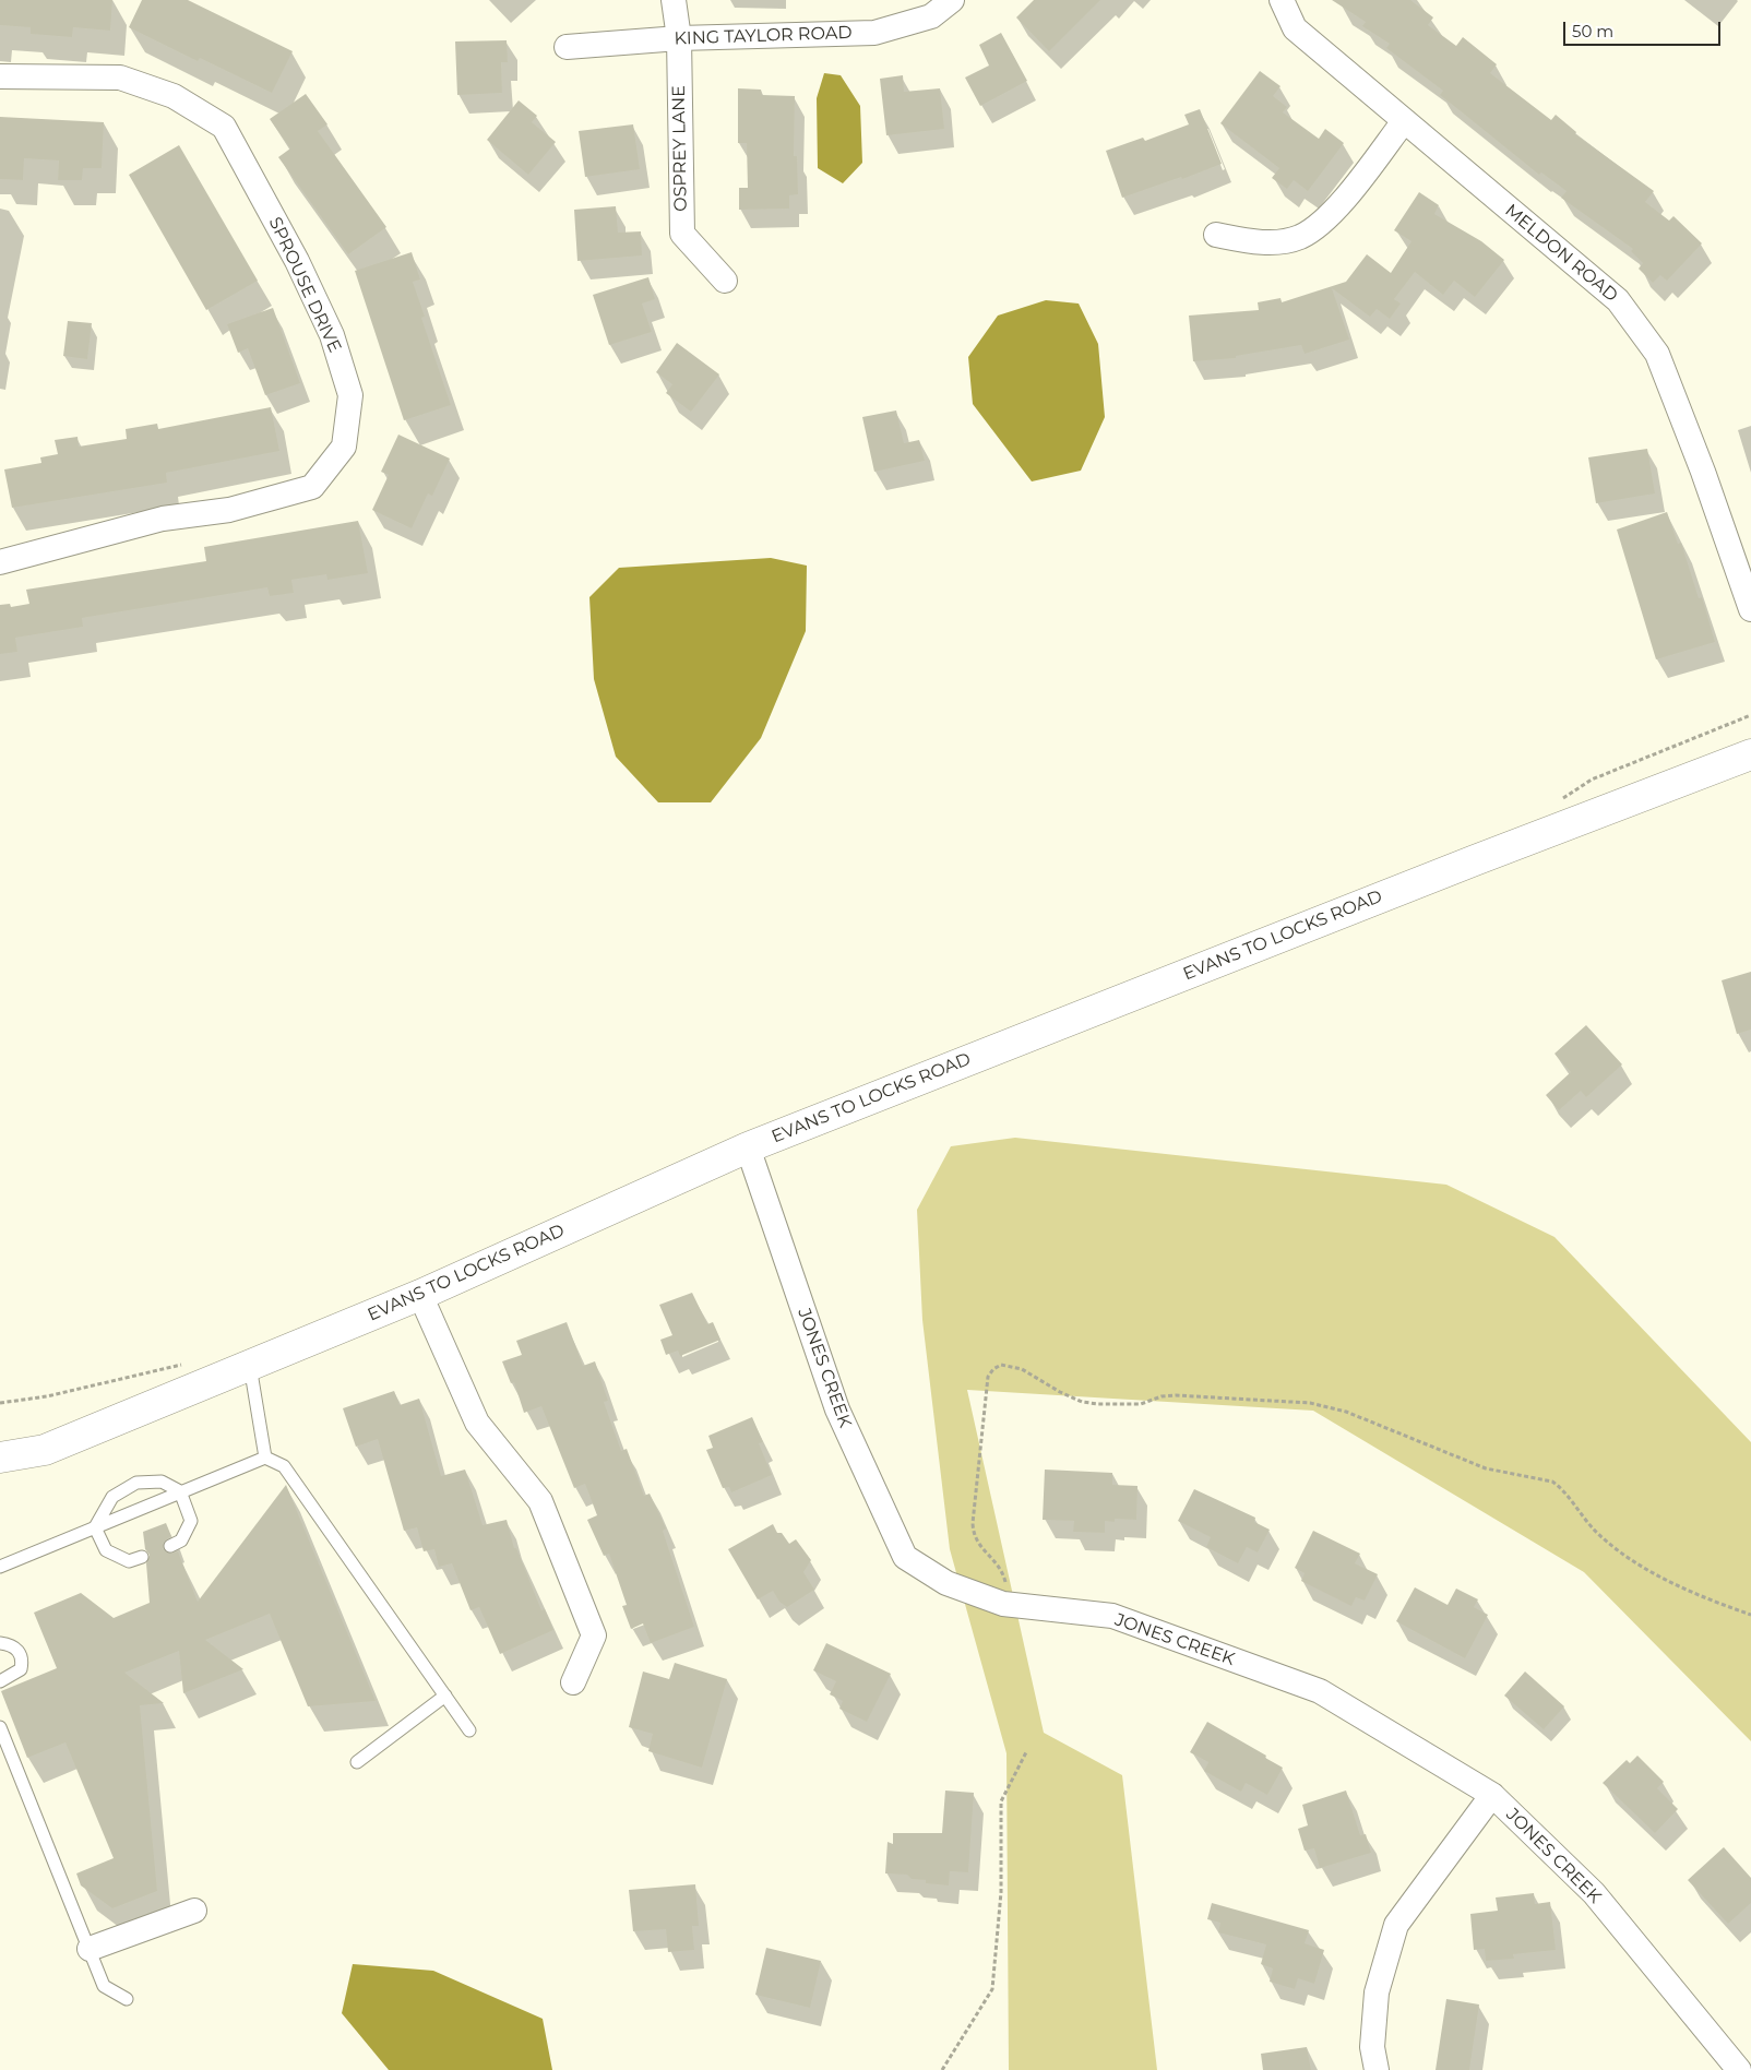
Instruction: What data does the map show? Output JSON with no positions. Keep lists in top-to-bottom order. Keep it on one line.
{"streets":{"street":["KING TAYLOR ROAD","OSPREY LANE","MELDON ROAD","SPROUSE DRIVE","EVANS TO LOCKS ROAD","JONES CREEK"]},"crossings":[["KING TAYLOR ROAD","OSPREY LANE"],["EVANS TO LOCKS ROAD","JONES CREEK"]],"scale_bar":"50 m"}
